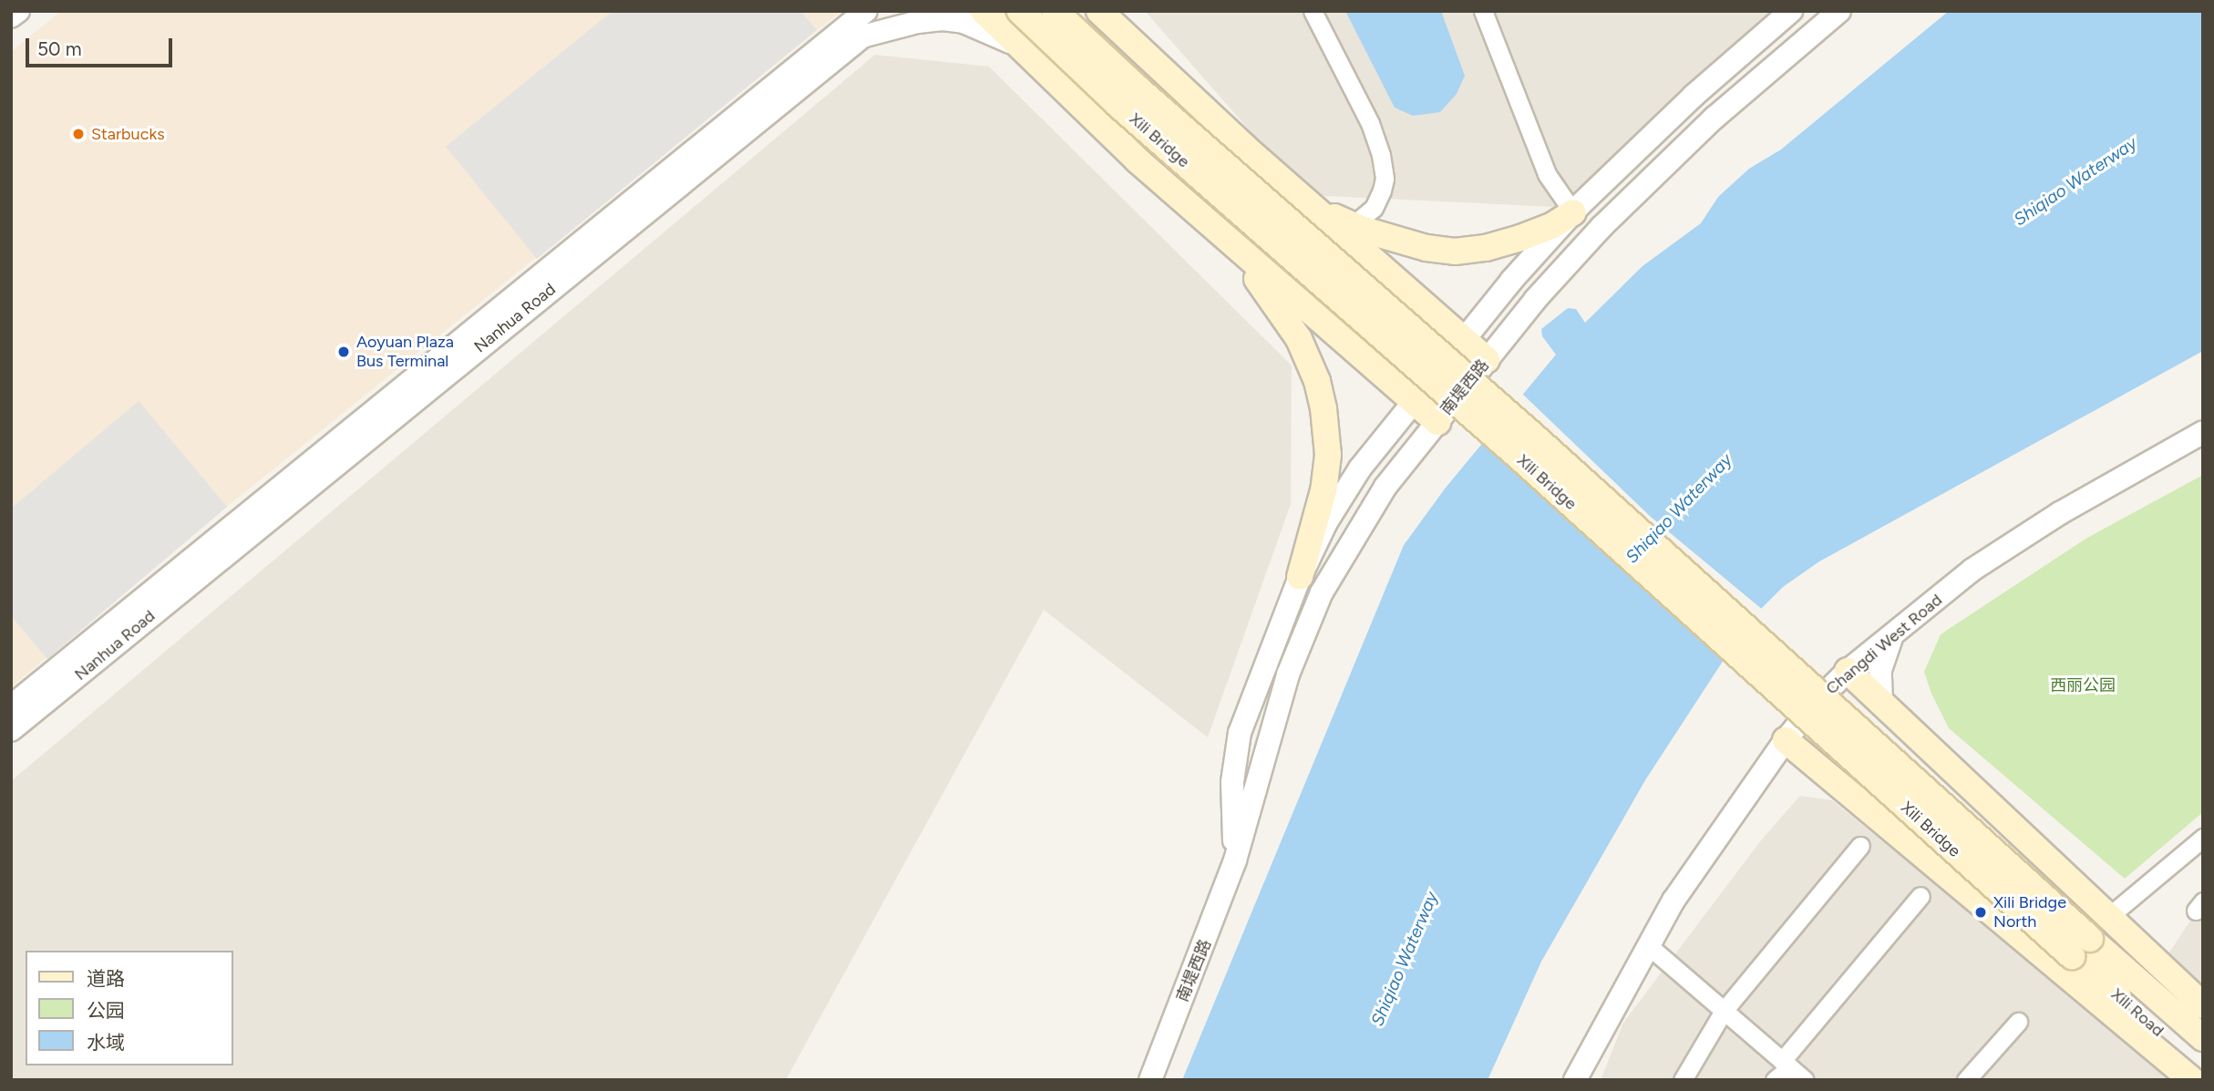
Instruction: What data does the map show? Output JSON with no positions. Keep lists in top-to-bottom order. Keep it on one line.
{"streets":{"main road":["Xili Bridge","Xili Road"],"street":["Nanhua Road","南堤西路","Changdi West Road"]},"crossings":[["Xili Bridge","Xili Road"]],"water":["Shiqiao Waterway"],"parks":["西丽公园"],"places":["Starbucks","Aoyuan Plaza Bus Terminal","Xili Bridge North"],"legend":["道路","公园","水域"],"scale_bar":"50 m"}
